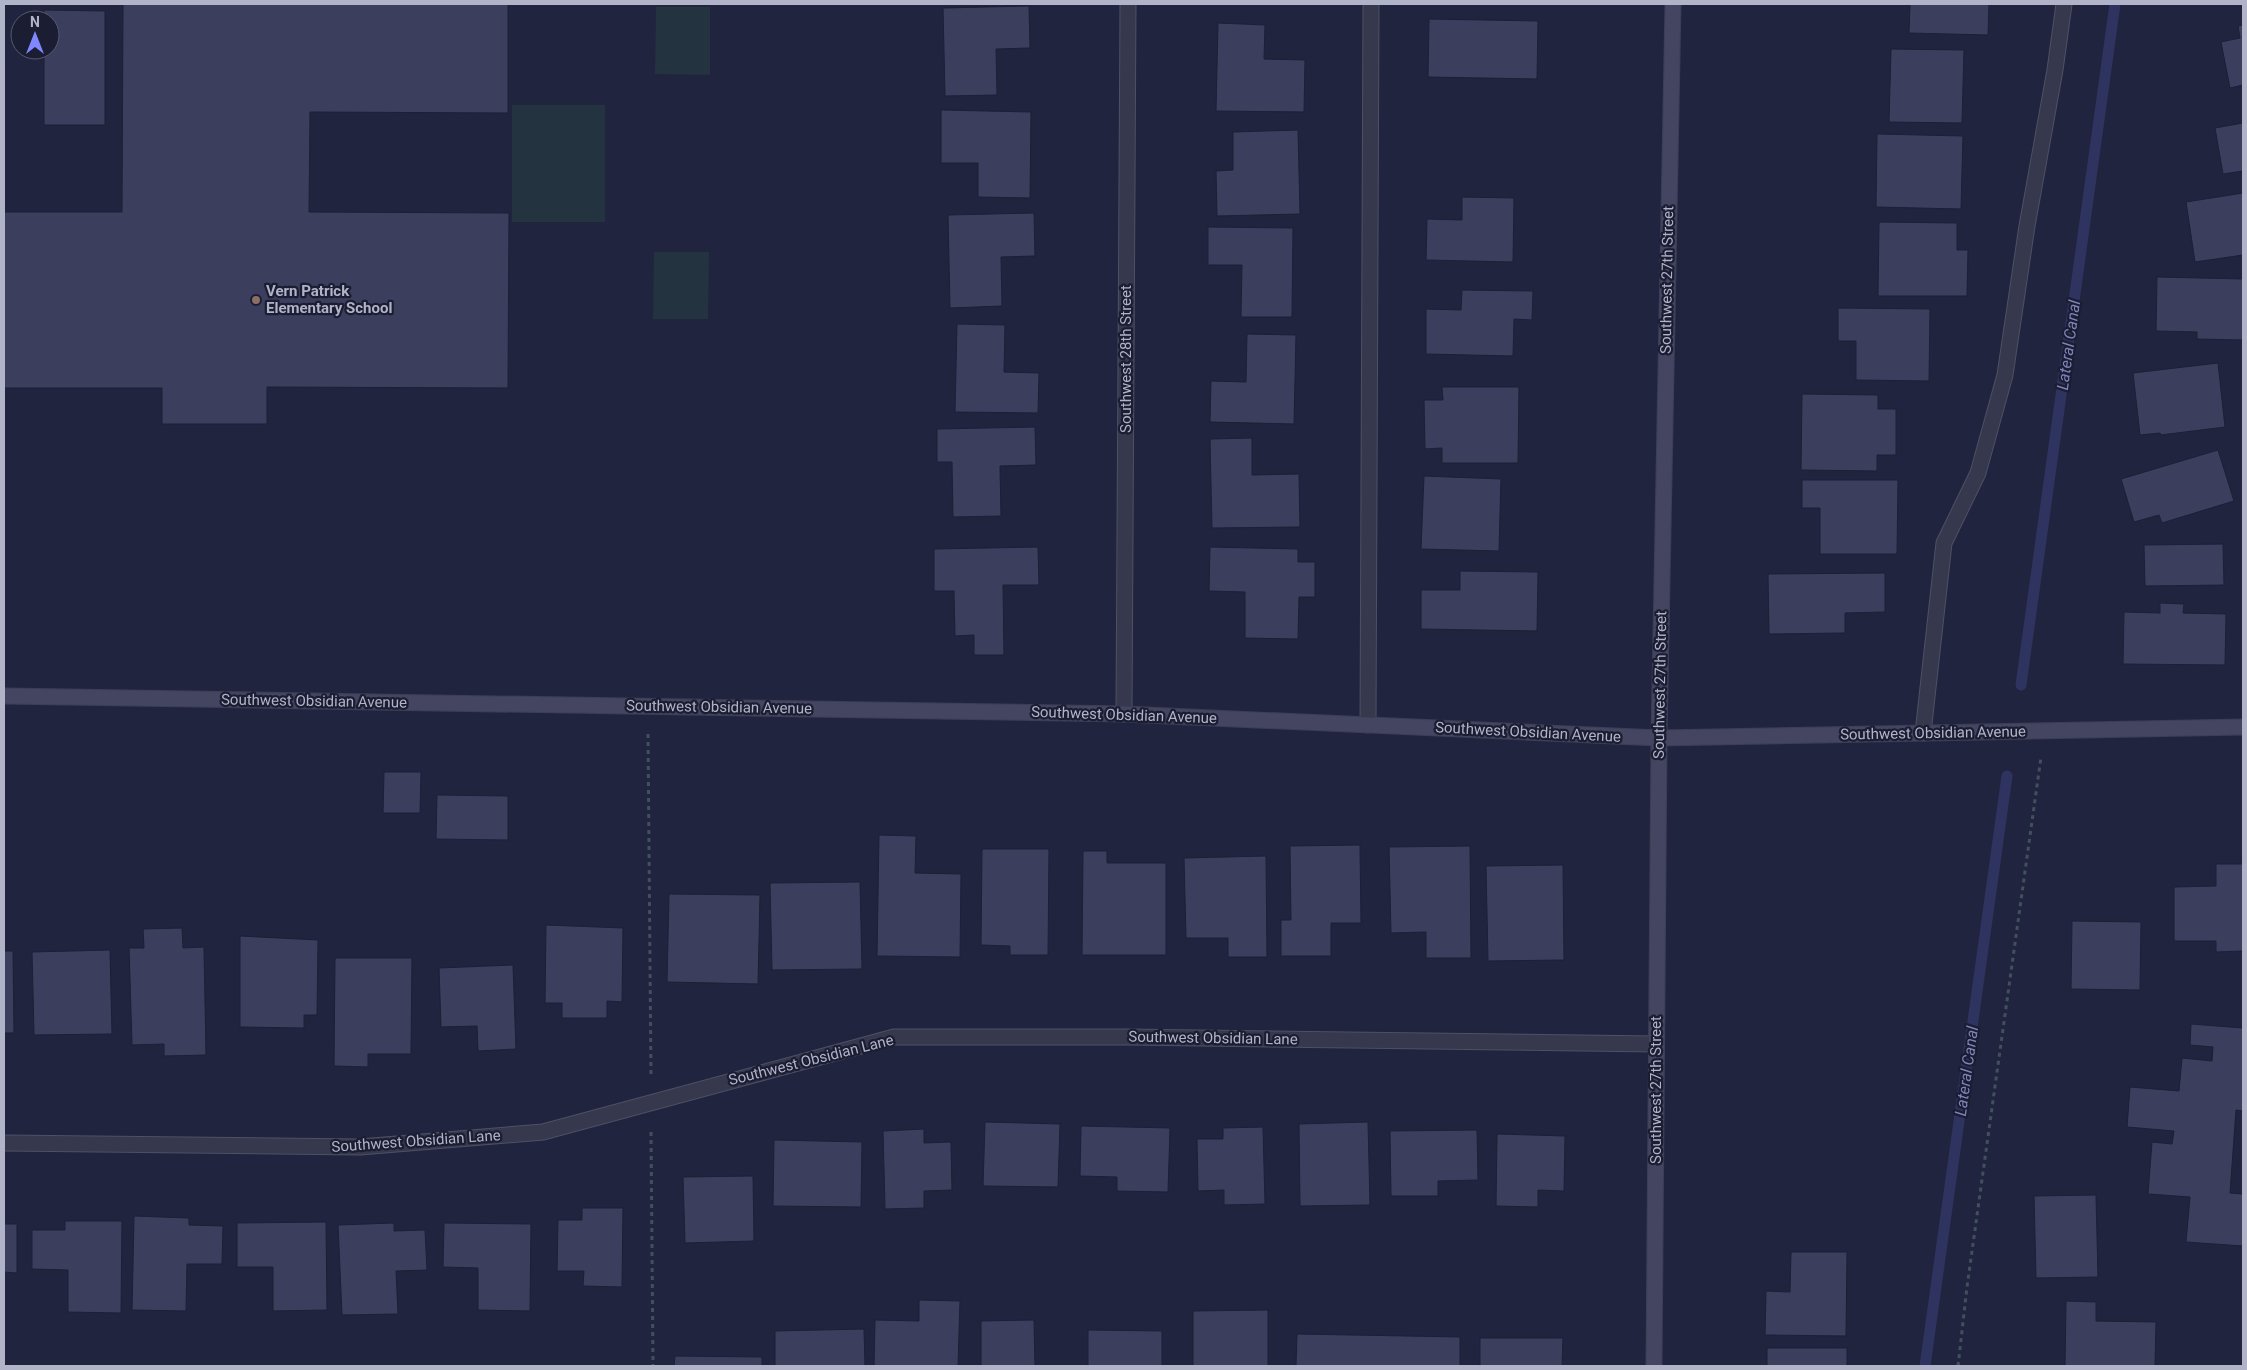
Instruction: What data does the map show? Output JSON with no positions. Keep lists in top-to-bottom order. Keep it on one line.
{"streets":{"street":["Southwest 27th Street","Southwest 28th Street","Southwest Obsidian Avenue","Southwest Obsidian Lane"]},"crossings":[["Southwest 27th Street","Southwest Obsidian Avenue"],["Southwest 27th Street","Southwest Obsidian Lane"],["Southwest 28th Street","Southwest Obsidian Avenue"]],"water":["Lateral Canal"],"places":["Vern Patrick Elementary School"],"north":"top"}
